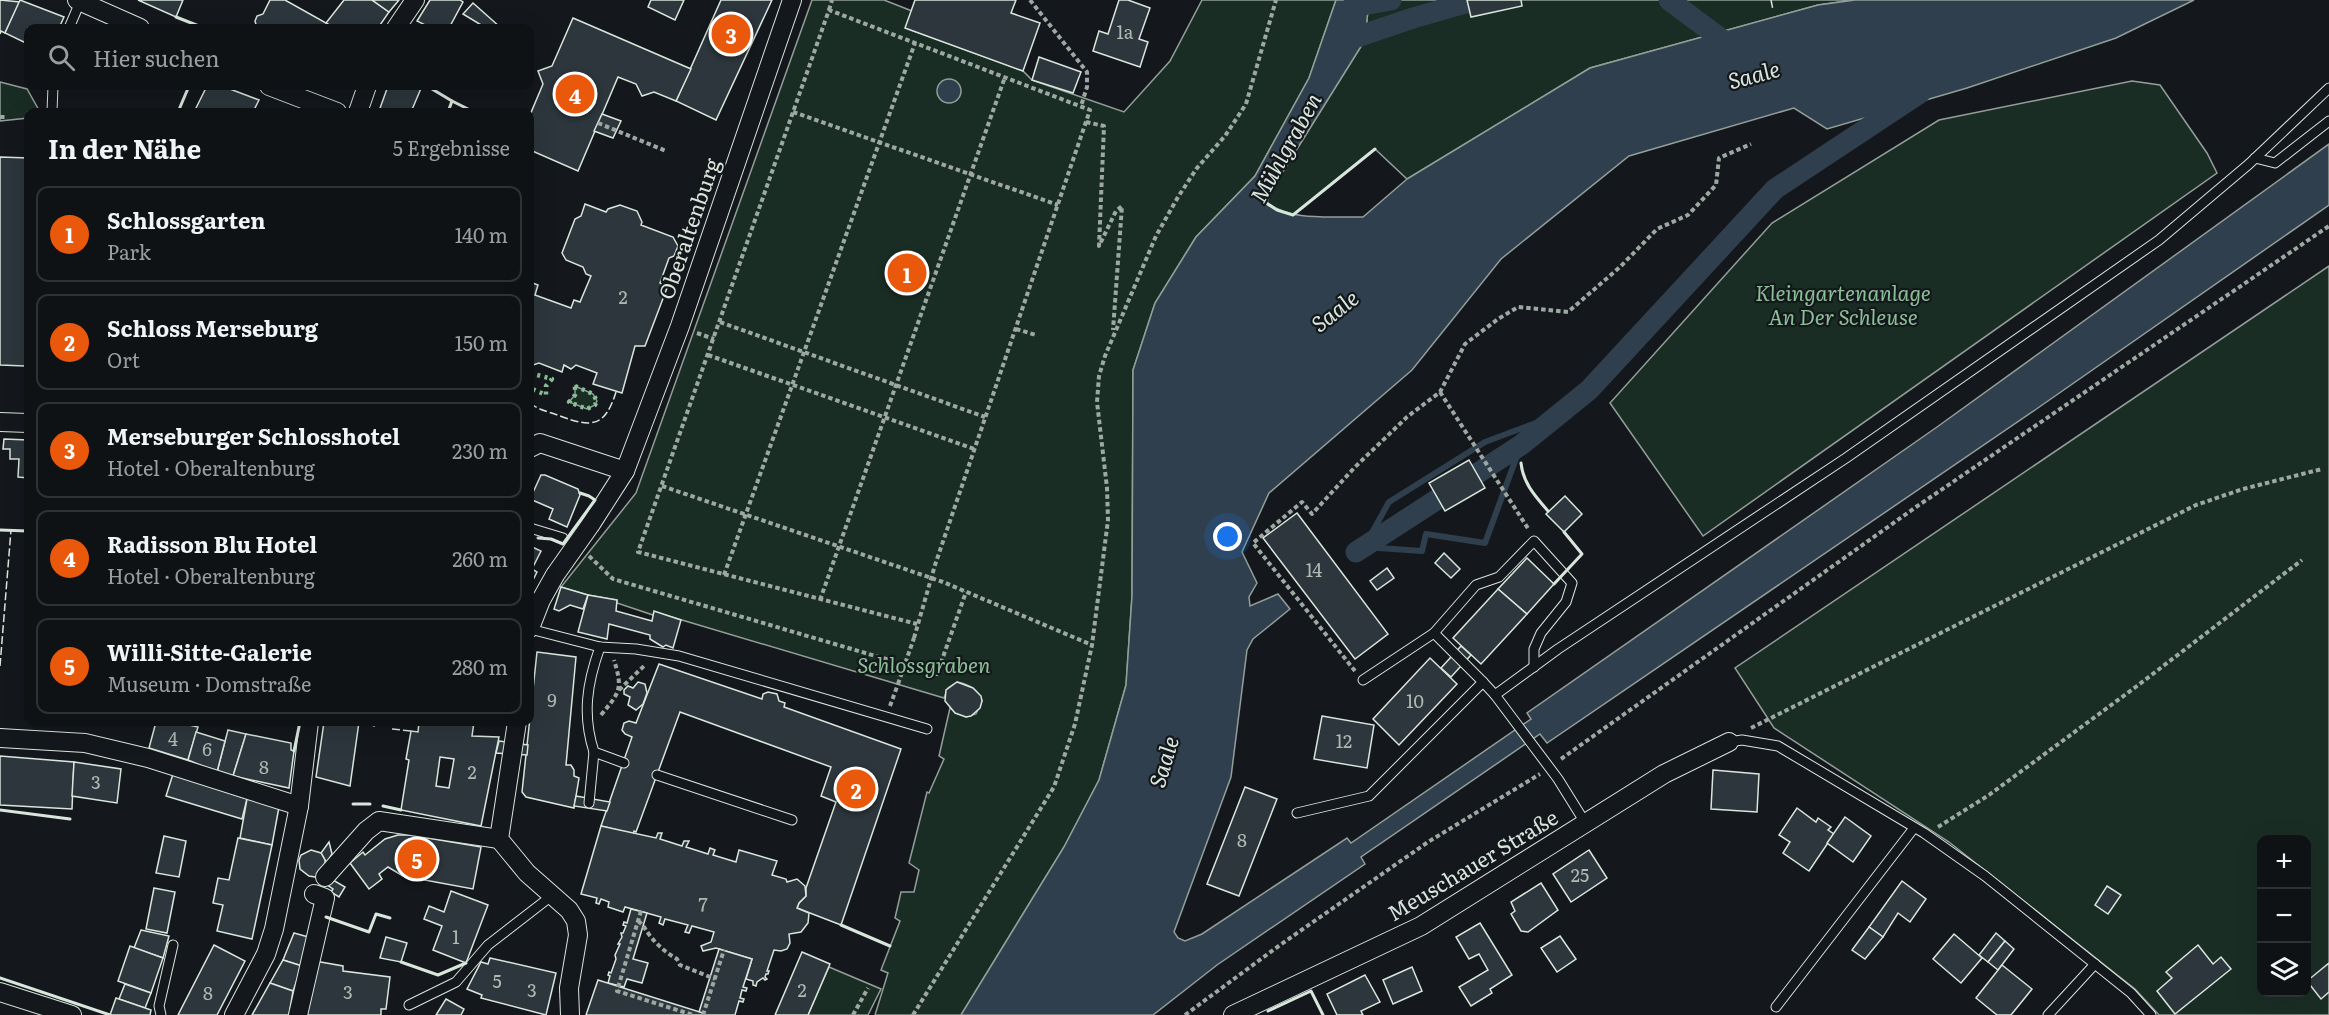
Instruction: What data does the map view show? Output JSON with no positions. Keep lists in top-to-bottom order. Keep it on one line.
{"streets":{"street":["Oberaltenburg","Meuschauer Straße"]},"water":["Saale","Mühlgraben"],"parks":["Kleingartenanlage An Der Schleuse","Schlossgraben"],"house_numbers":["1a","2","14","9","10","4","12","6","8","2","3","8","25","7","1","5","3","2","3","8"],"page":{"pins":["3","4","1","2","5"],"search":"Hier suchen","heading":["In der Nähe","5 Ergebnisse"],"list":[{"mark":"1","name":"Schlossgarten","note":"Park","value":"140 m"},{"mark":"2","name":"Schloss Merseburg","note":"Ort","value":"150 m"},{"mark":"3","name":"Merseburger Schlosshotel","note":"Hotel · Oberaltenburg","value":"230 m"},{"mark":"4","name":"Radisson Blu Hotel","note":"Hotel · Oberaltenburg","value":"260 m"},{"mark":"5","name":"Willi-Sitte-Galerie","note":"Museum · Domstraße","value":"280 m"}],"map_buttons":["+","−"]}}
